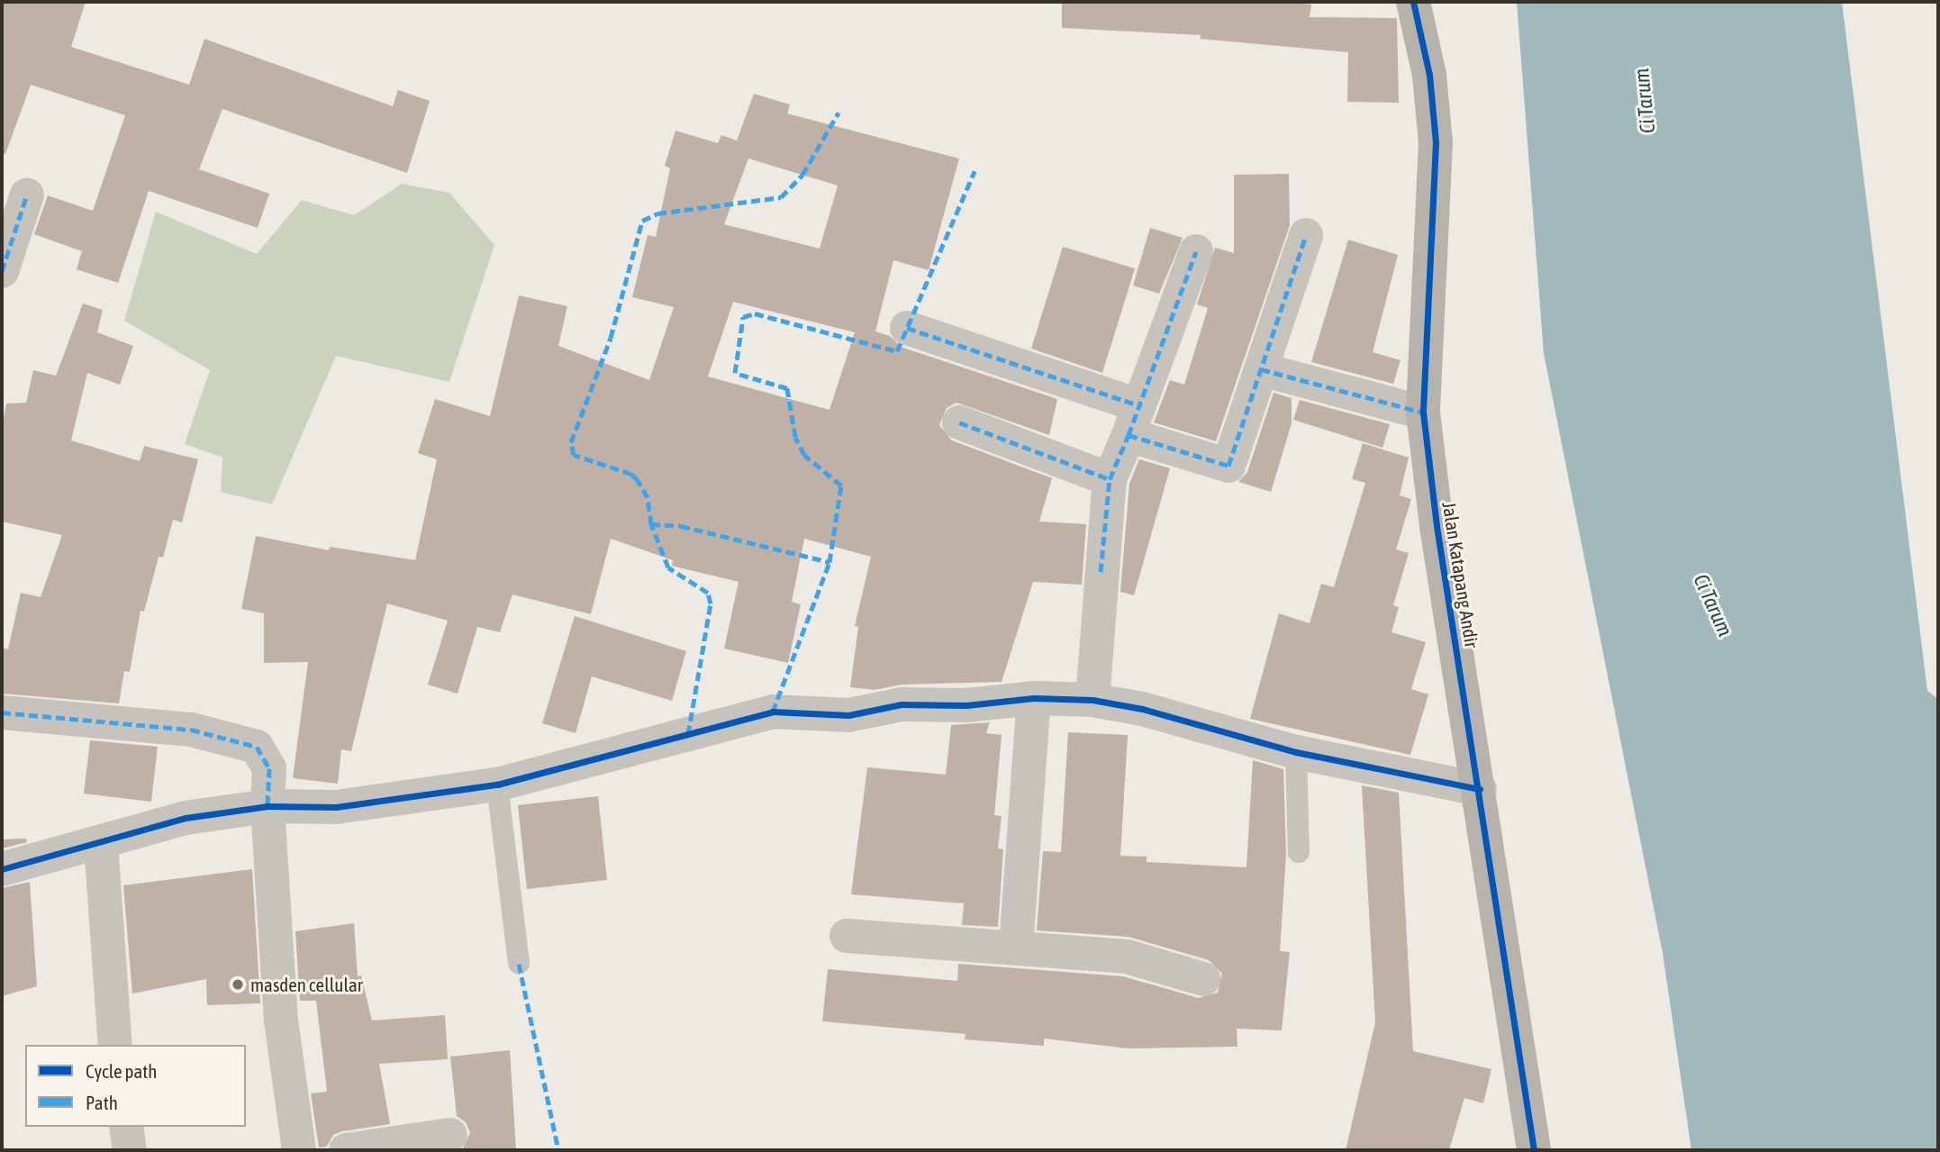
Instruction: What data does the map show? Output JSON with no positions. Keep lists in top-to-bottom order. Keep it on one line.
{"streets":{"street":["Jalan Katapang Andir"]},"water":["Ci Tarum"],"places":["masden cellular"],"legend":["Cycle path","Path"]}
